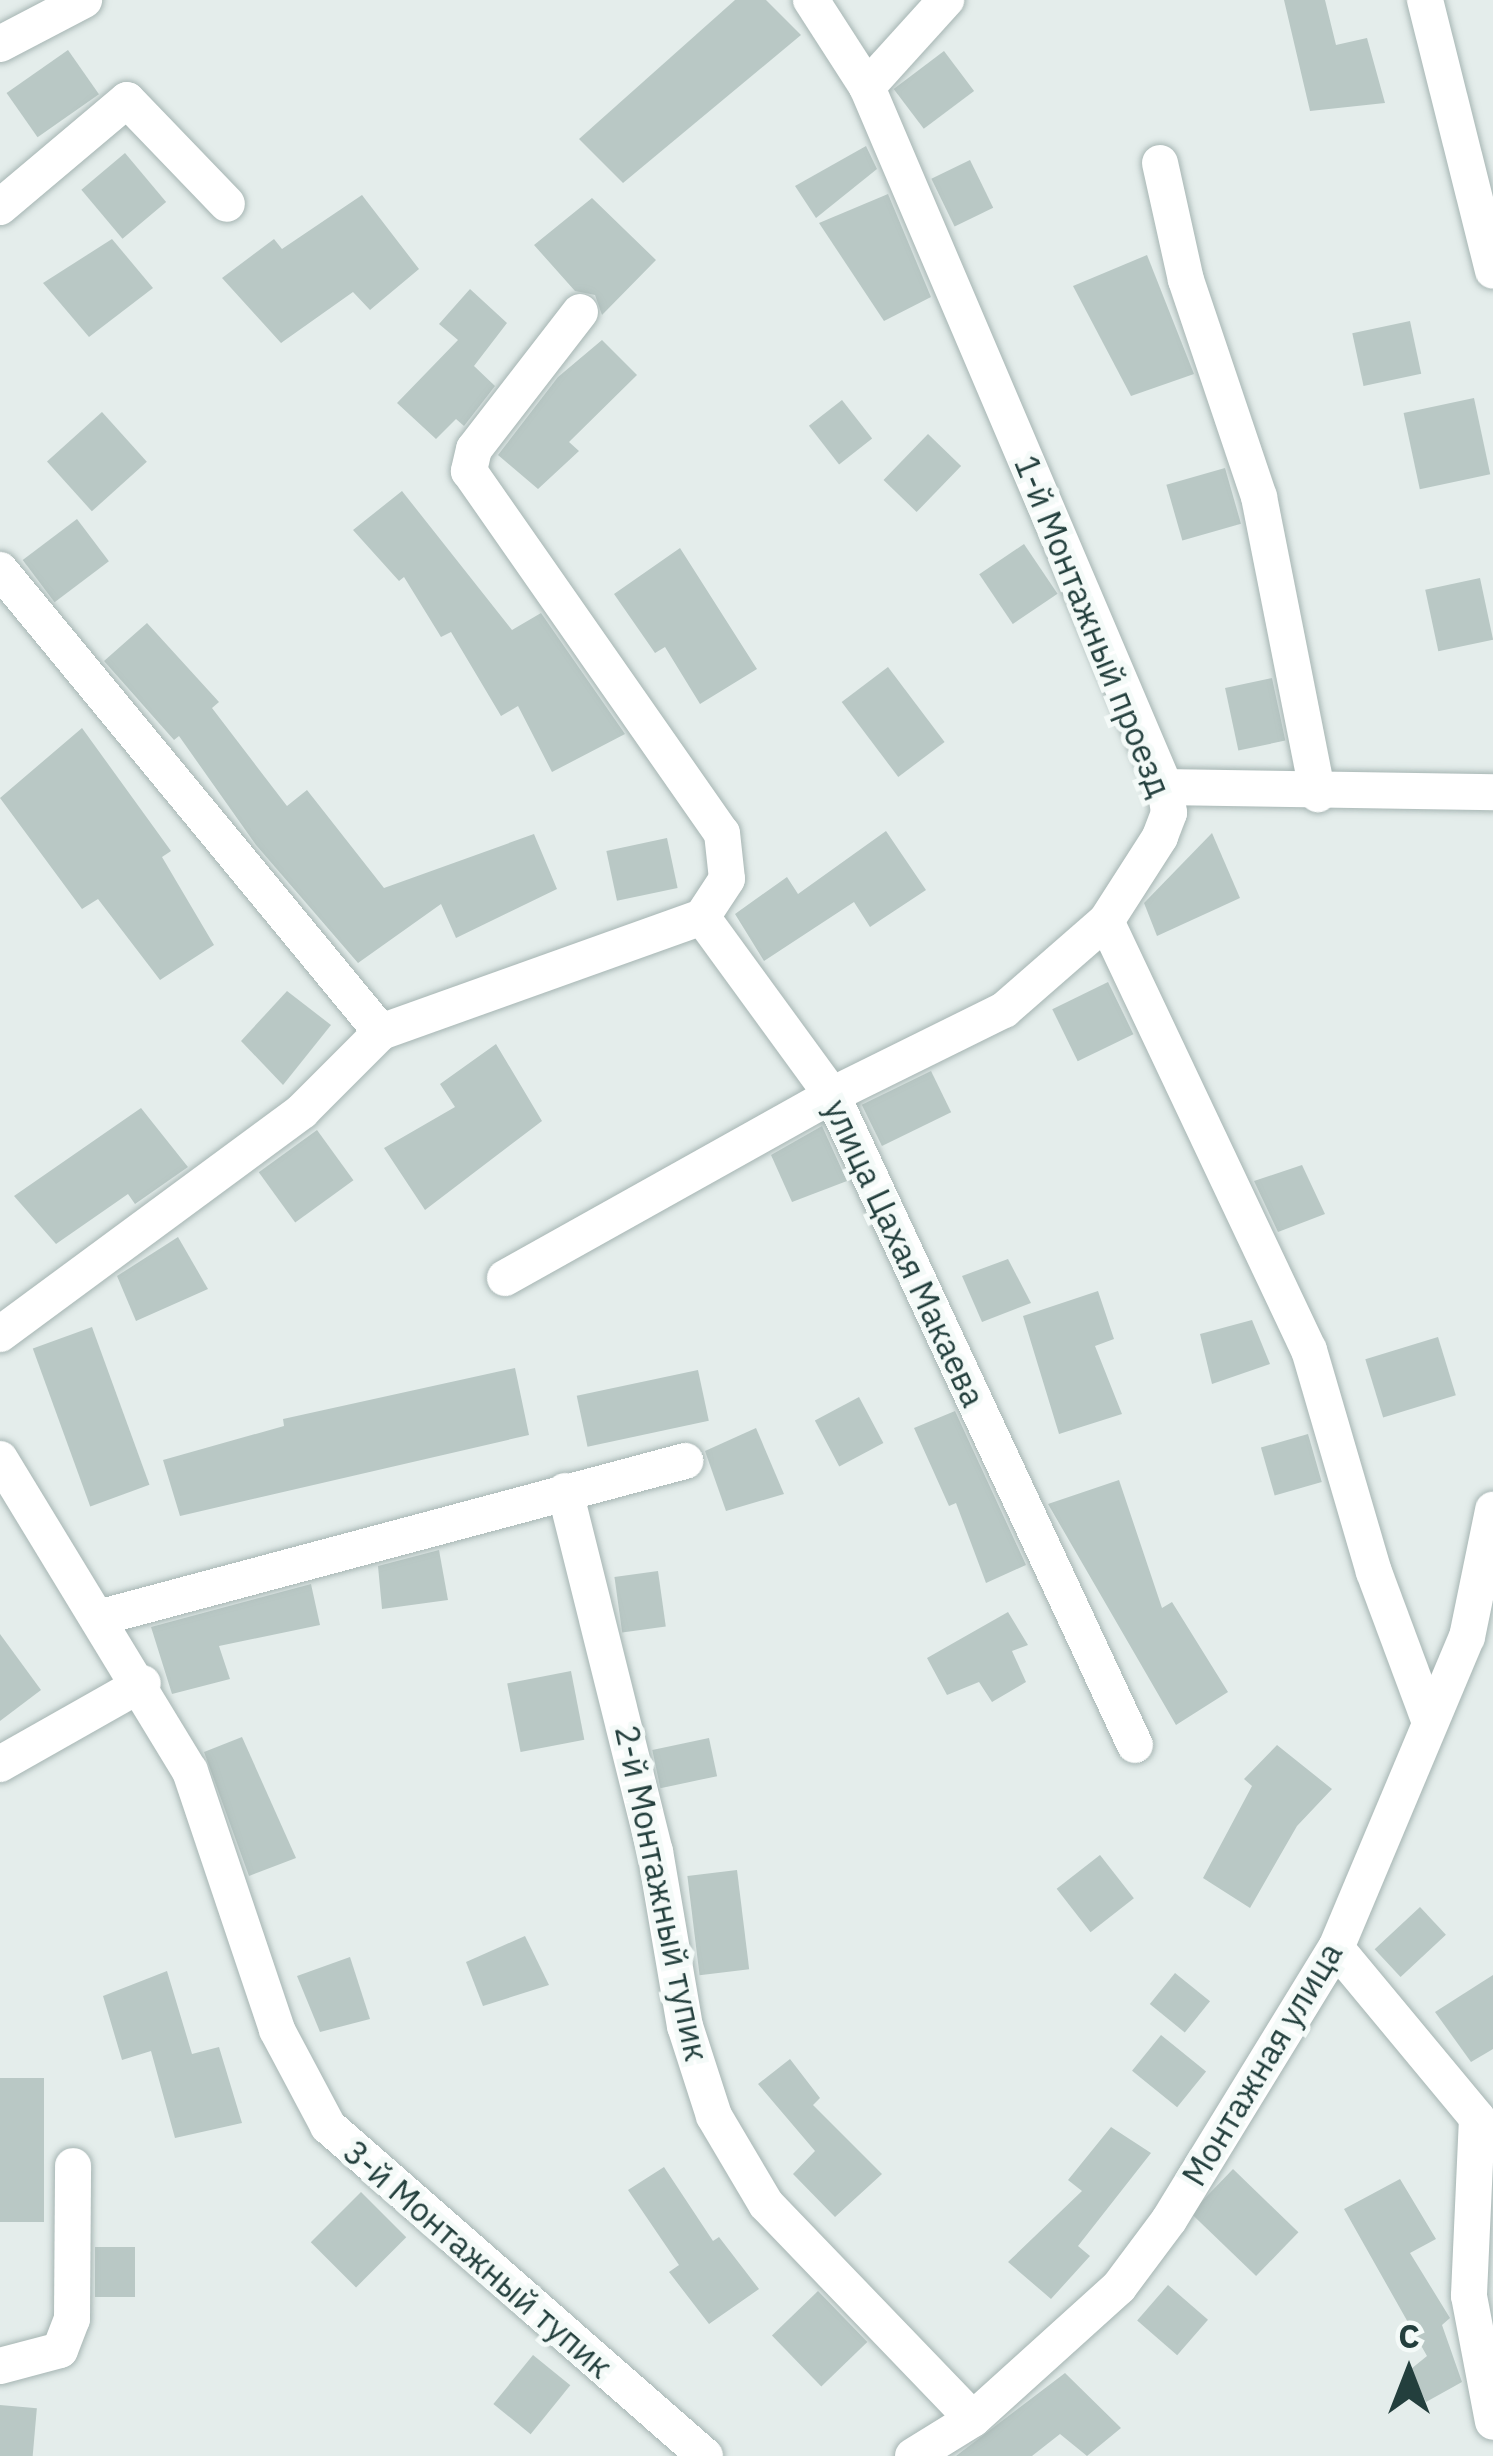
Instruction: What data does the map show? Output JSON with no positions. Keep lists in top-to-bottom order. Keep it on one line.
{"streets":{"street":["1-й Монтажный проезд","улица Цахая Макаева","2-й Монтажный тупик","Монтажная улица","3-й Монтажный тупик"]},"crossings":[["1-й Монтажный проезд","улица Цахая Макаева"],["2-й Монтажный тупик","Монтажная улица"]],"north":"top"}
